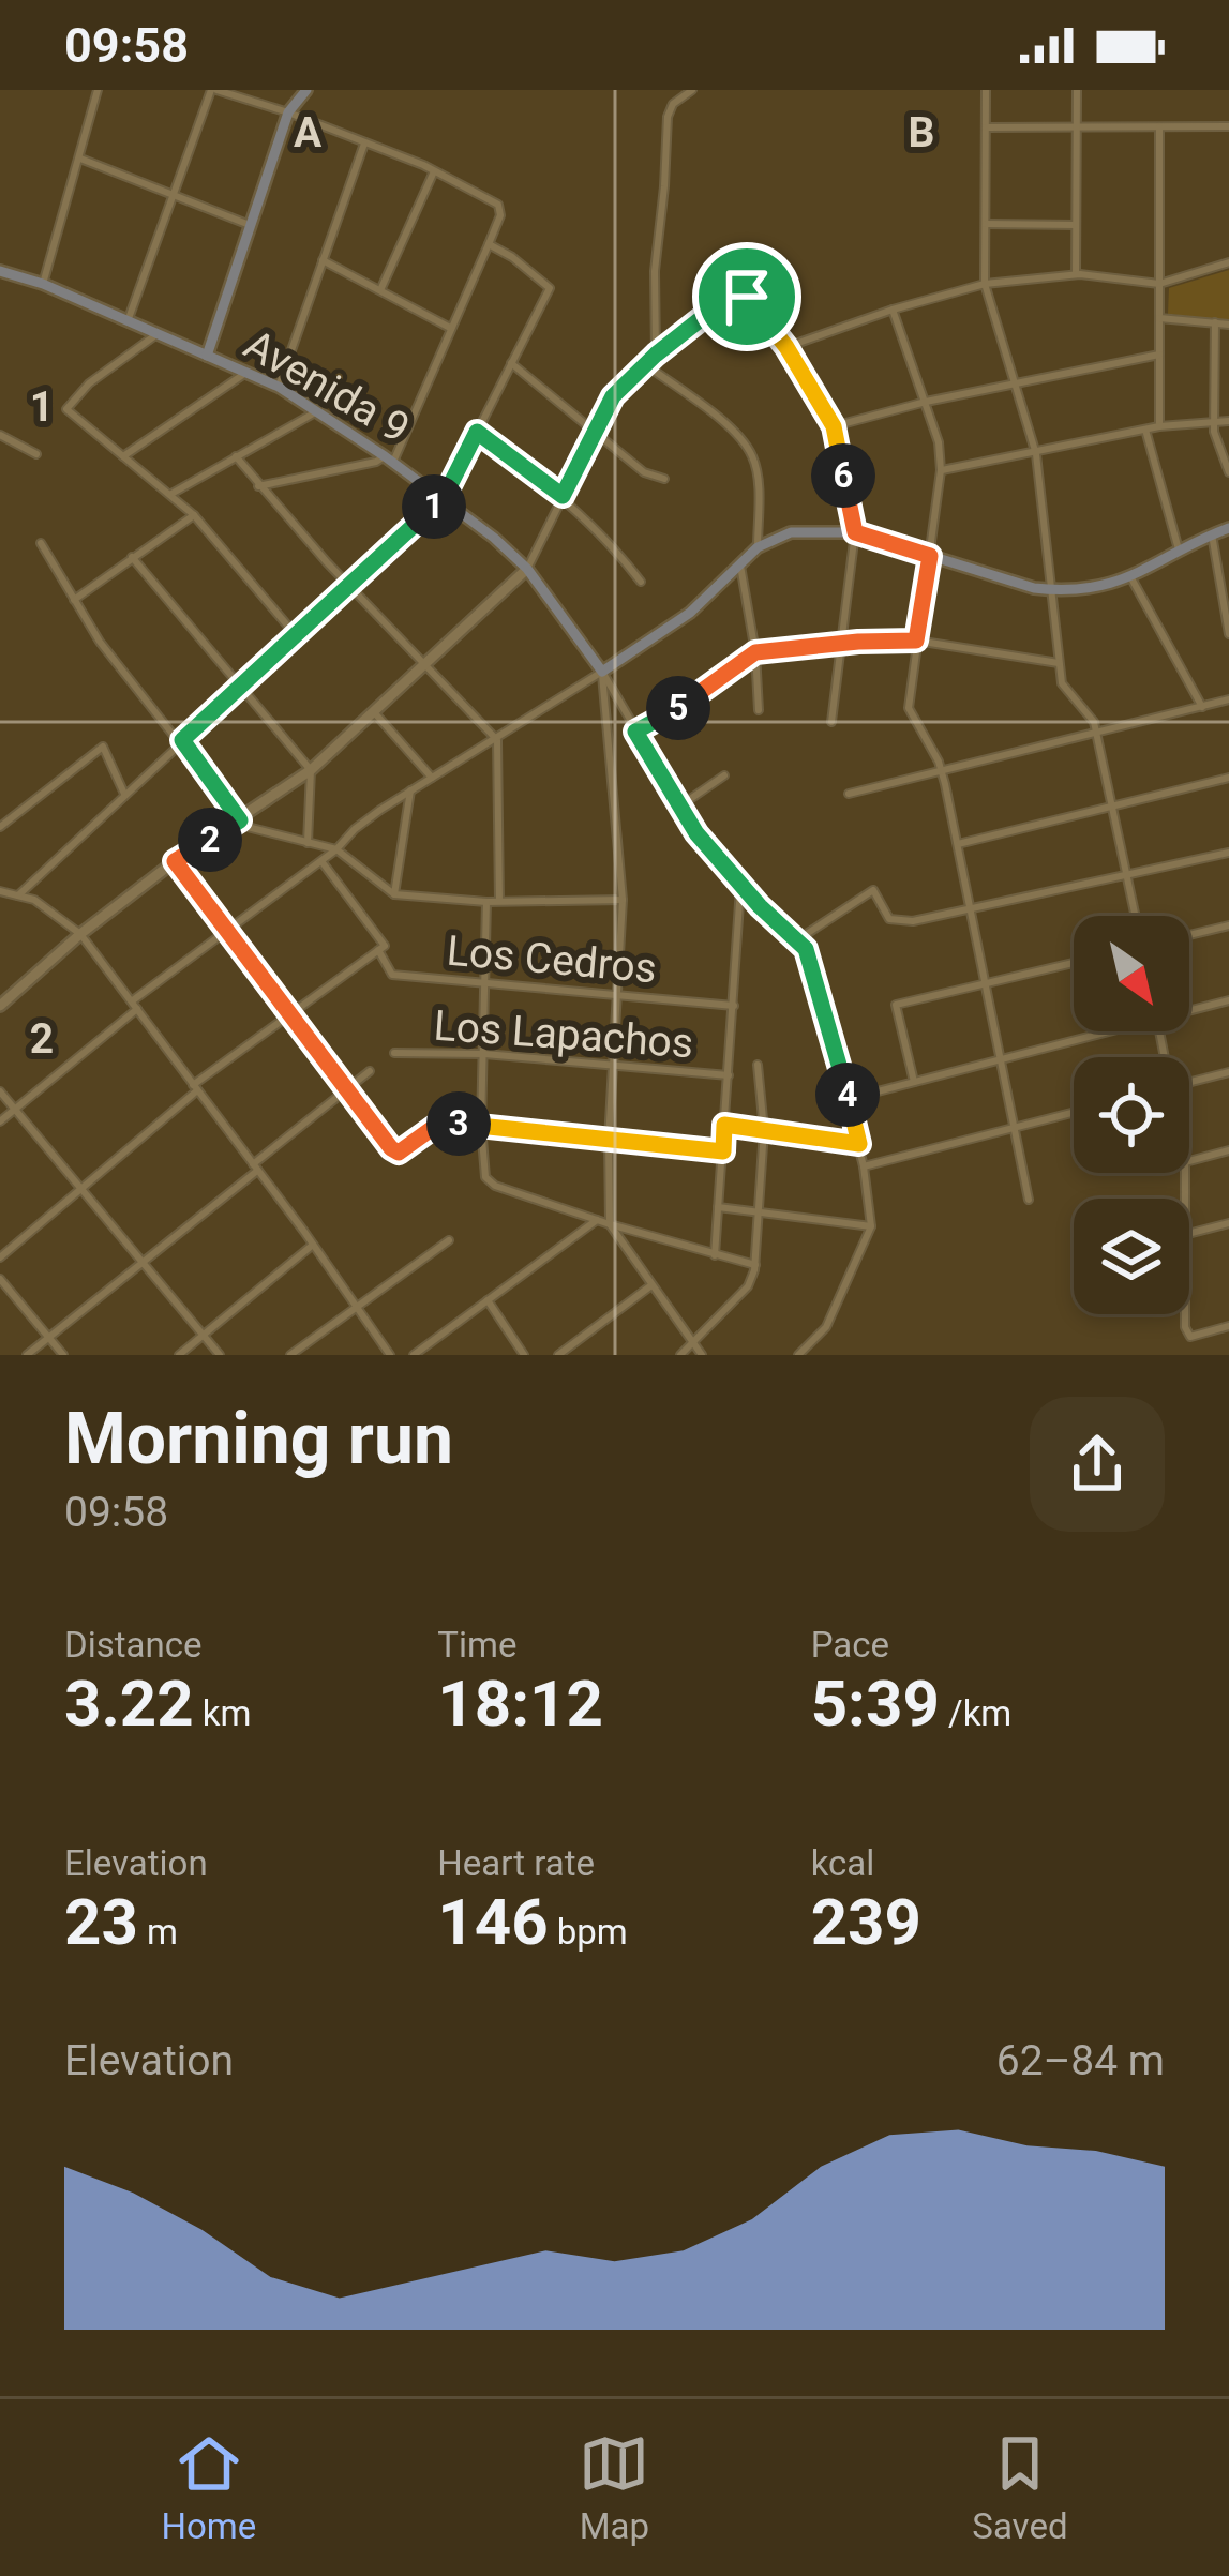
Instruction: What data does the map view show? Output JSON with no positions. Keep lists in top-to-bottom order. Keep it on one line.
{"streets":{"main road":["Avenida 9"],"street":["Los Cedros","Los Lapachos"]},"north":"bottom right","page":{"status":"09:58","pins":["6","1","5","2","4","3"],"heading":["Morning run","09:58"],"stats":[["Distance","3.22 km"],["Time","18:12"],["Pace","5:39 /km"],["Elevation","23 m"],["Heart rate","146 bpm"],["kcal","239"]],"chart":["Elevation","62–84 m"],"tabs":["Home","Map","Saved"]},"grid":{"columns":["A","B"],"rows":["1","2"]}}
